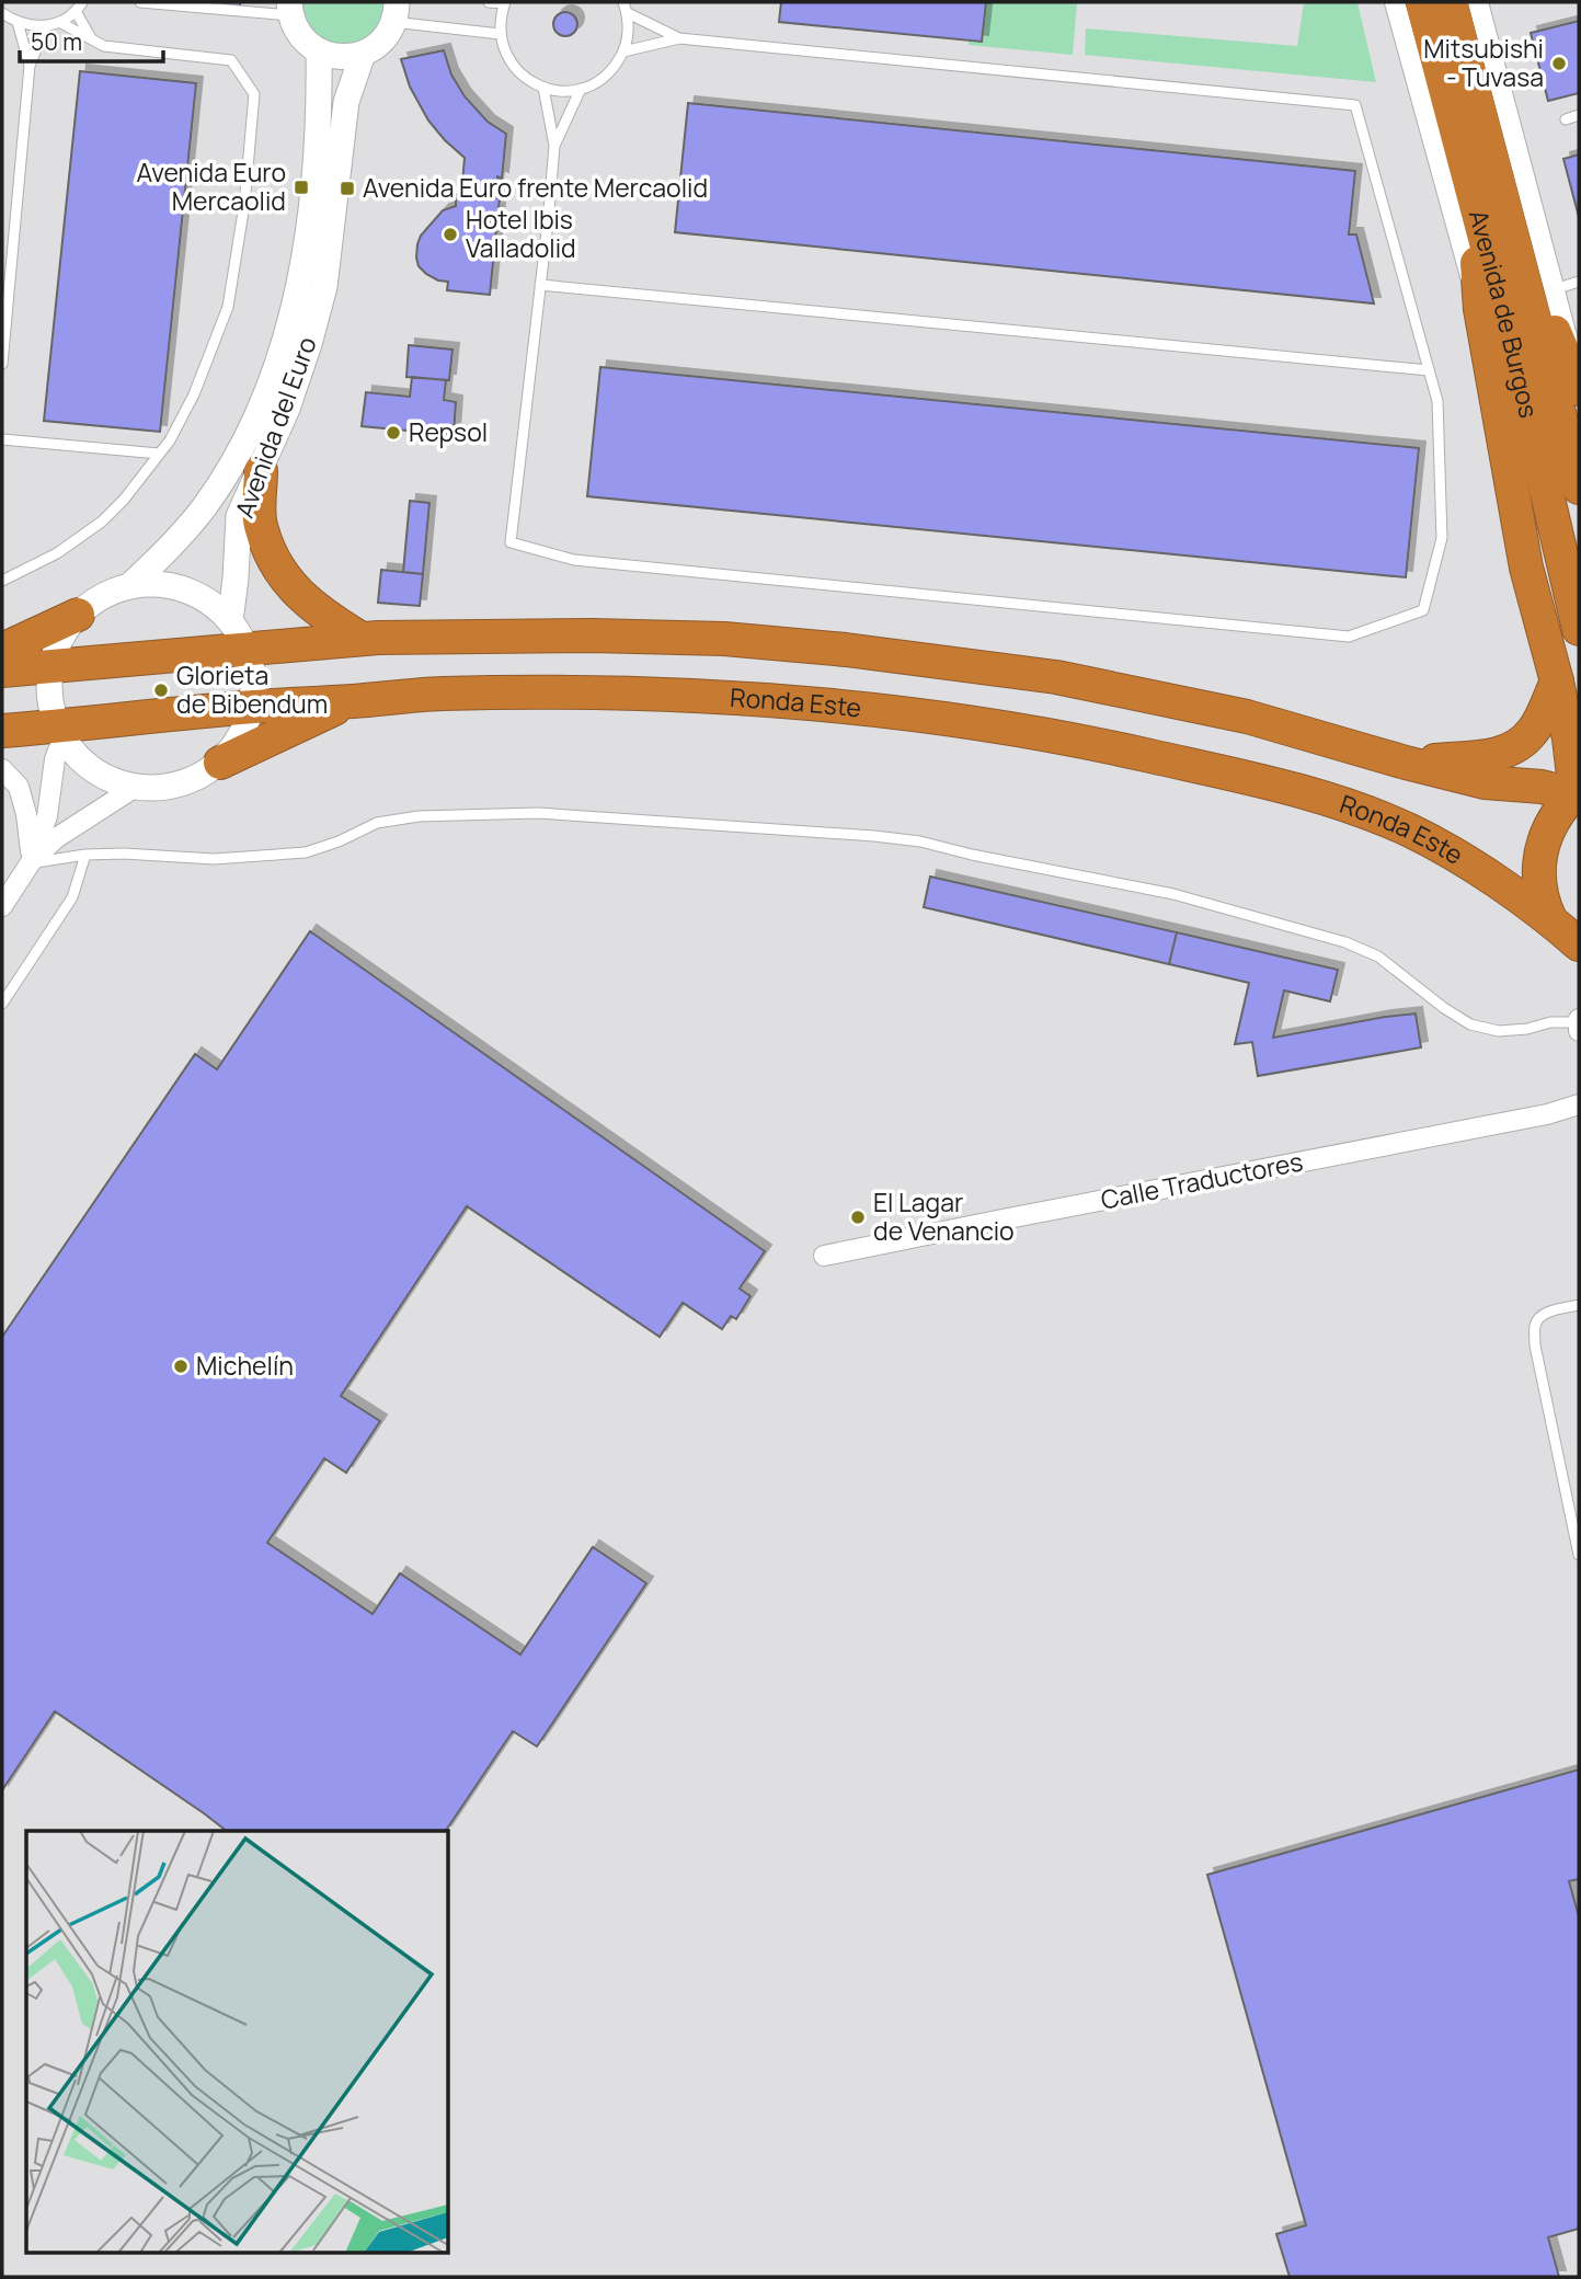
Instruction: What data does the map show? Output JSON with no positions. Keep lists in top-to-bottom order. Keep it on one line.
{"streets":{"highway":["Avenida de Burgos","Ronda Este"],"street":["Avenida del Euro","Calle Traductores"]},"crossings":[["Avenida del Euro","Ronda Este"]],"places":{"other":["Mitsubishi - Tuvasa","Hotel Ibis Valladolid","Repsol","Glorieta de Bibendum","El Lagar de Venancio","Michelín"],"transit":["Avenida Euro Mercaolid","Avenida Euro frente Mercaolid"]},"scale_bar":"50 m"}
